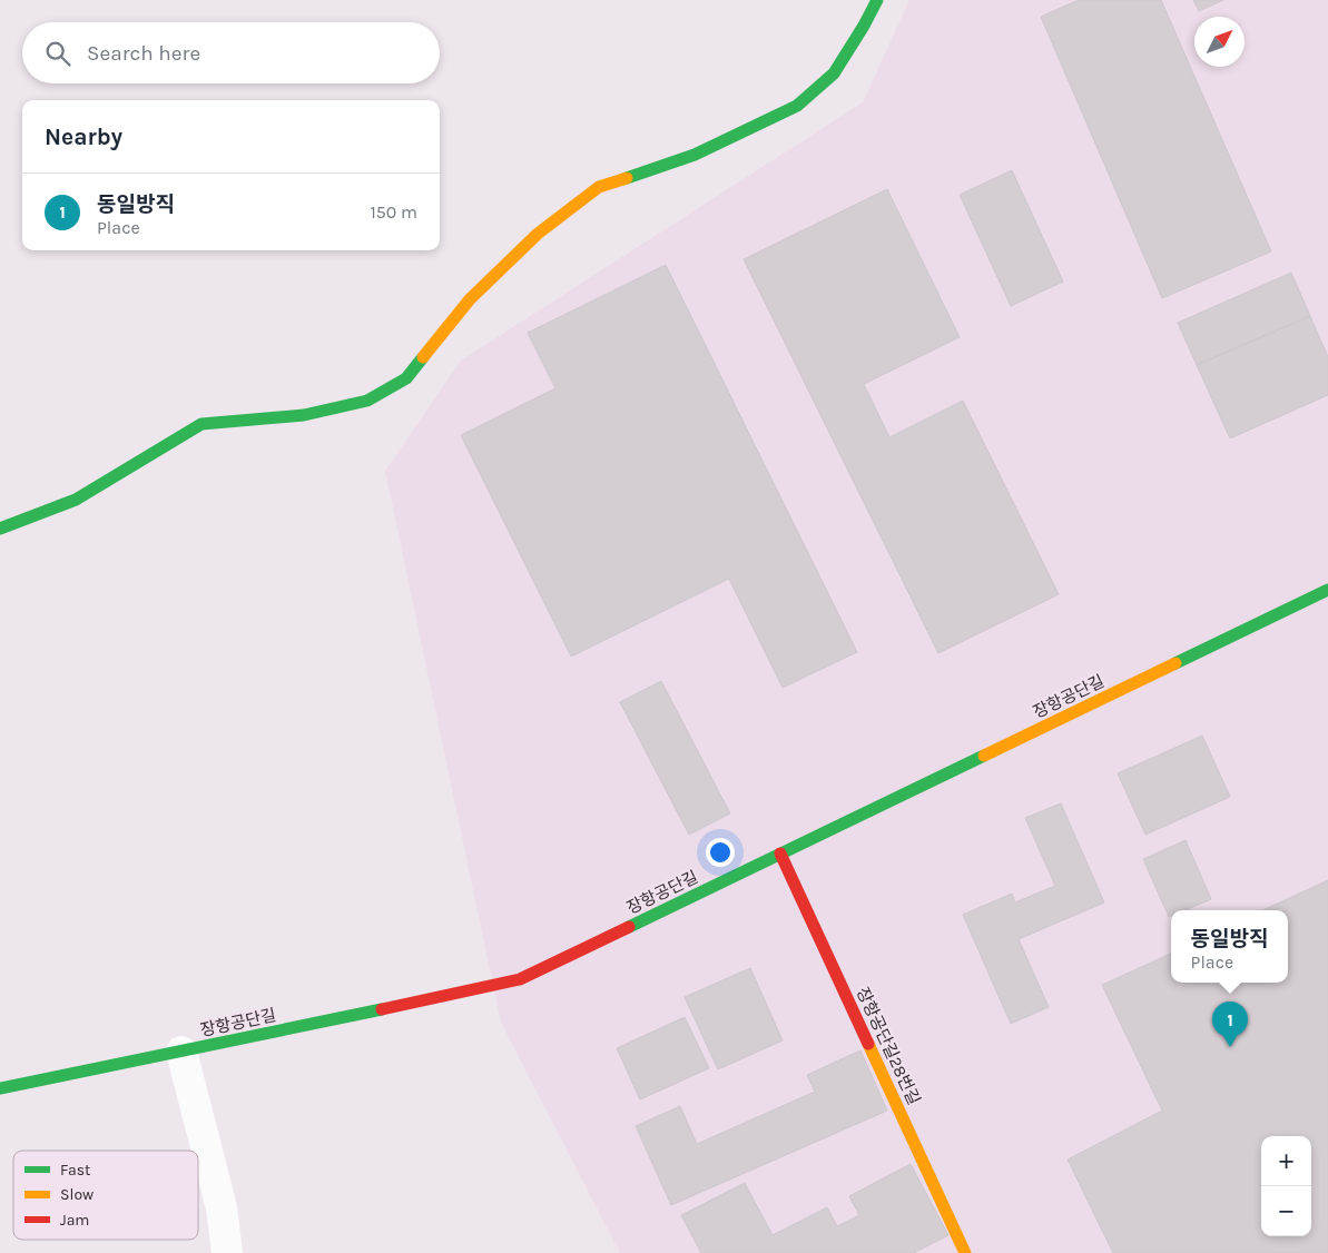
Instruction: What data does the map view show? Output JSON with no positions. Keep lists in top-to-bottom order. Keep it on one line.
{"streets":{"street":["장항공단길","장항공단길28번길"]},"crossings":[["장항공단길","장항공단길28번길"]],"legend":["Fast","Slow","Jam"],"north":"top right","page":{"search":"Search here","heading":"Nearby","list":[{"mark":"1","name":"동일방직","note":"Place","value":"150 m"}],"popup":["동일방직","Place"],"pins":"1","map_buttons":["+","−"]}}
